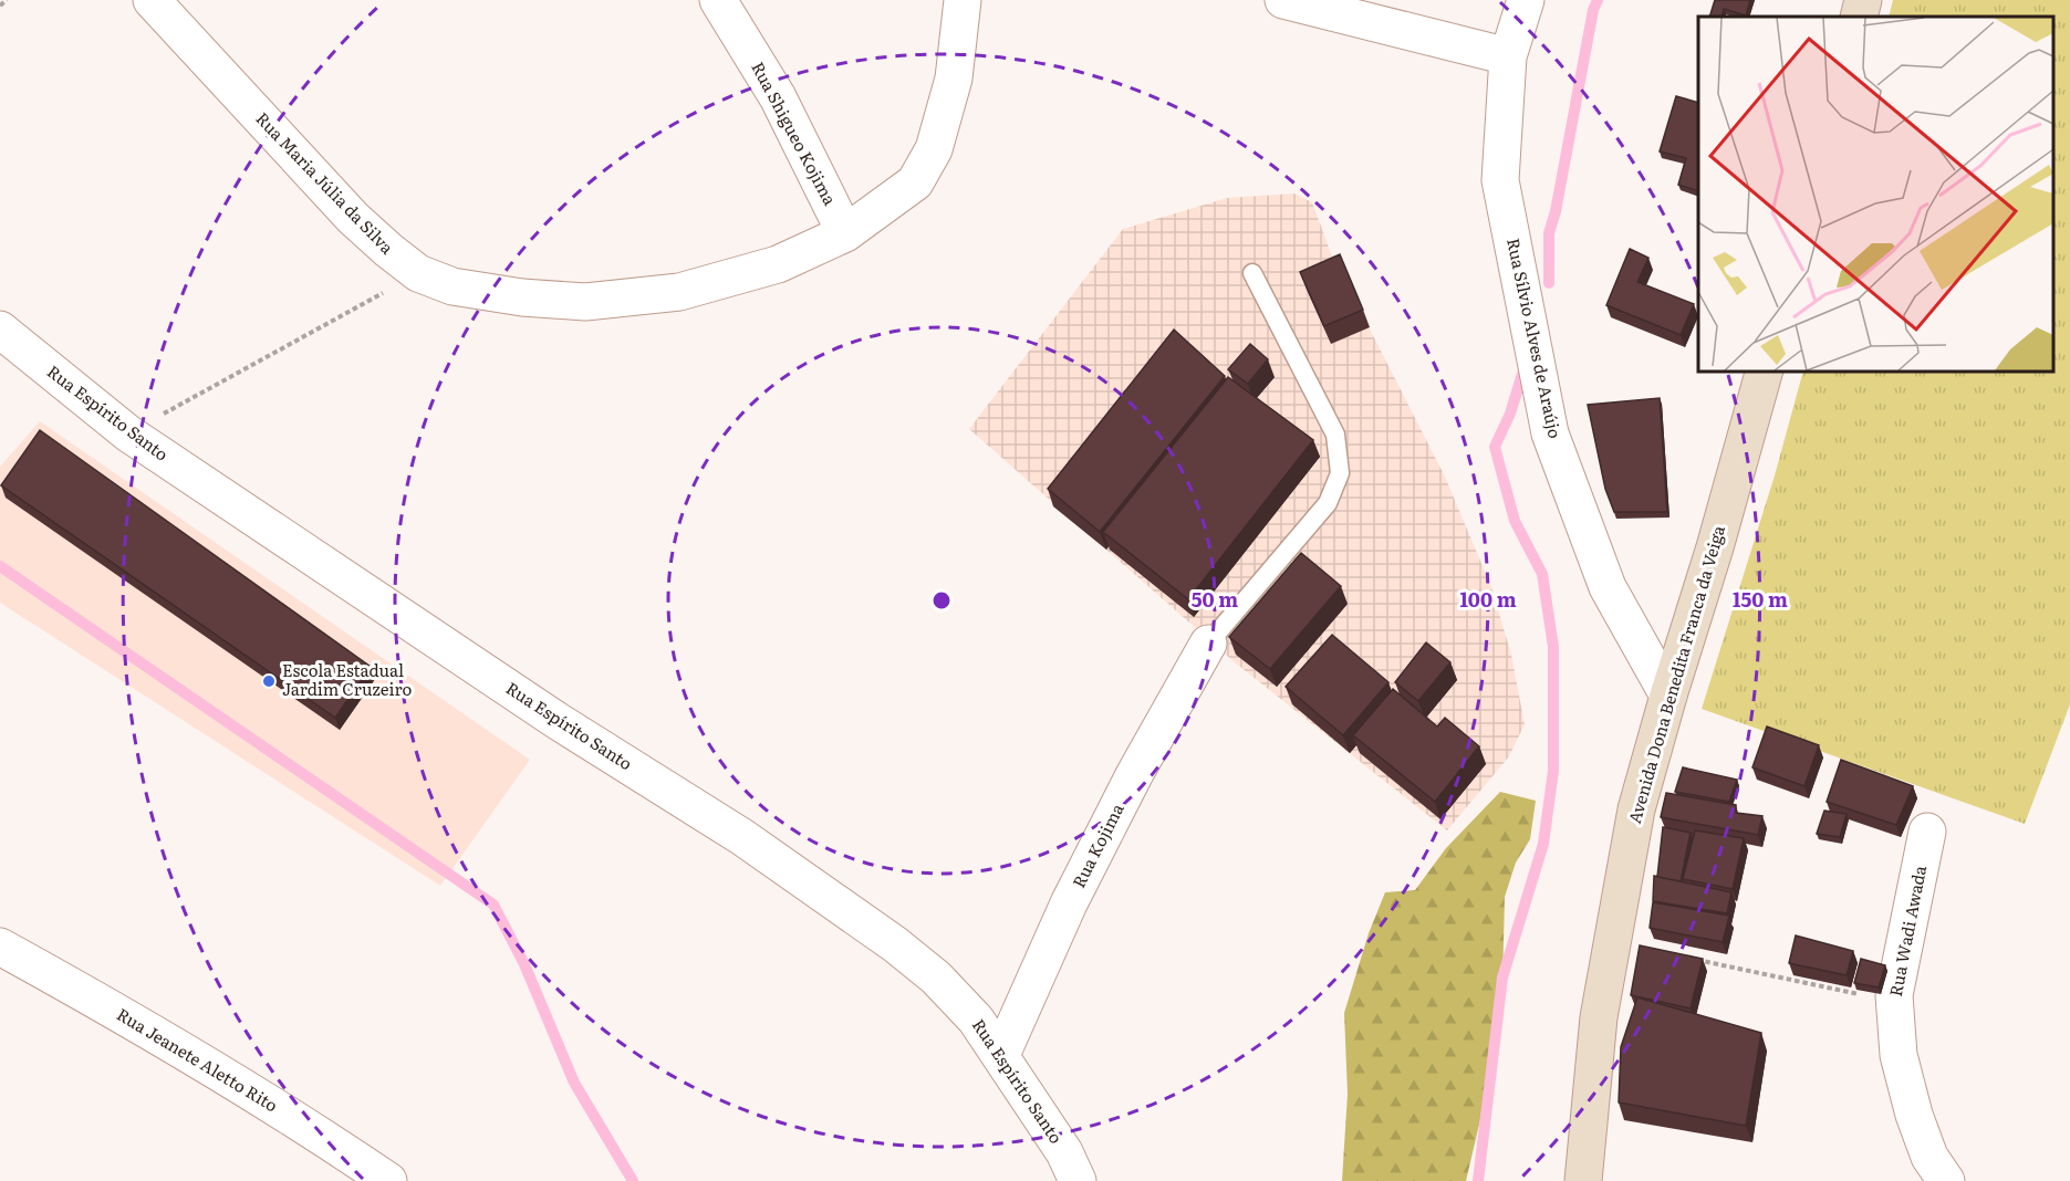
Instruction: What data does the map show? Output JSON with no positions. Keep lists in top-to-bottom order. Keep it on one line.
{"streets":{"main road":["Avenida Dona Benedita Franca da Veiga"],"street":["Rua Shigueo Kojima","Rua Maria Júlia da Silva","Rua Sílvio Alves de Araújo","Rua Espírito Santo","Rua Kojima","Rua Wadi Awada","Rua Jeanete Aletto Rito"]},"crossings":[["Rua Shigueo Kojima","Rua Maria Júlia da Silva"],["Rua Sílvio Alves de Araújo","Avenida Dona Benedita Franca da Veiga"],["Rua Espírito Santo","Rua Kojima"]],"places":["Escola Estadual Jardim Cruzeiro"],"rings":["50 m","100 m","150 m"]}
